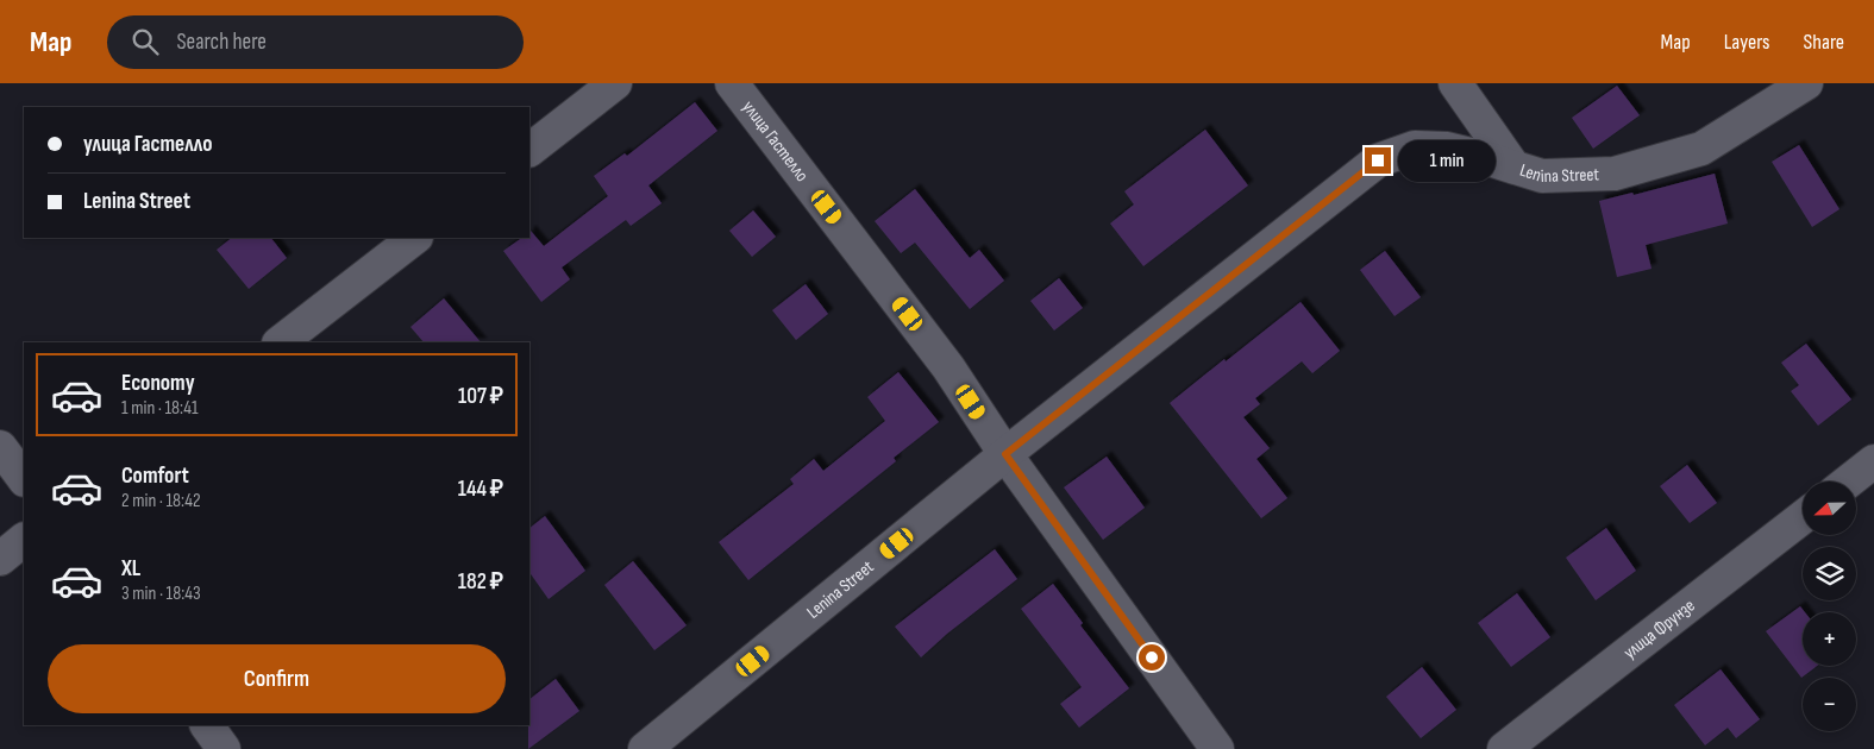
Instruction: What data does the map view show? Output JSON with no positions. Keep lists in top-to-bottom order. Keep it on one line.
{"streets":{"street":["улица Гастелло","Lenina Street","улица Фрунзе"]},"crossings":[["улица Гастелло","Lenina Street"]],"north":"left","page":{"header":"Map","search":"Search here","nav":["Map","Layers","Share"],"banner":["улица Гастелло","Lenina Street"],"bubble":"1 min","list":[{"name":"Economy","note":"1 min · 18:41","value":"107 ₽"},{"name":"Comfort","note":"2 min · 18:42","value":"144 ₽"},{"name":"XL","note":"3 min · 18:43","value":"182 ₽"}],"map_buttons":["+","−"],"buttons":"Confirm"}}
